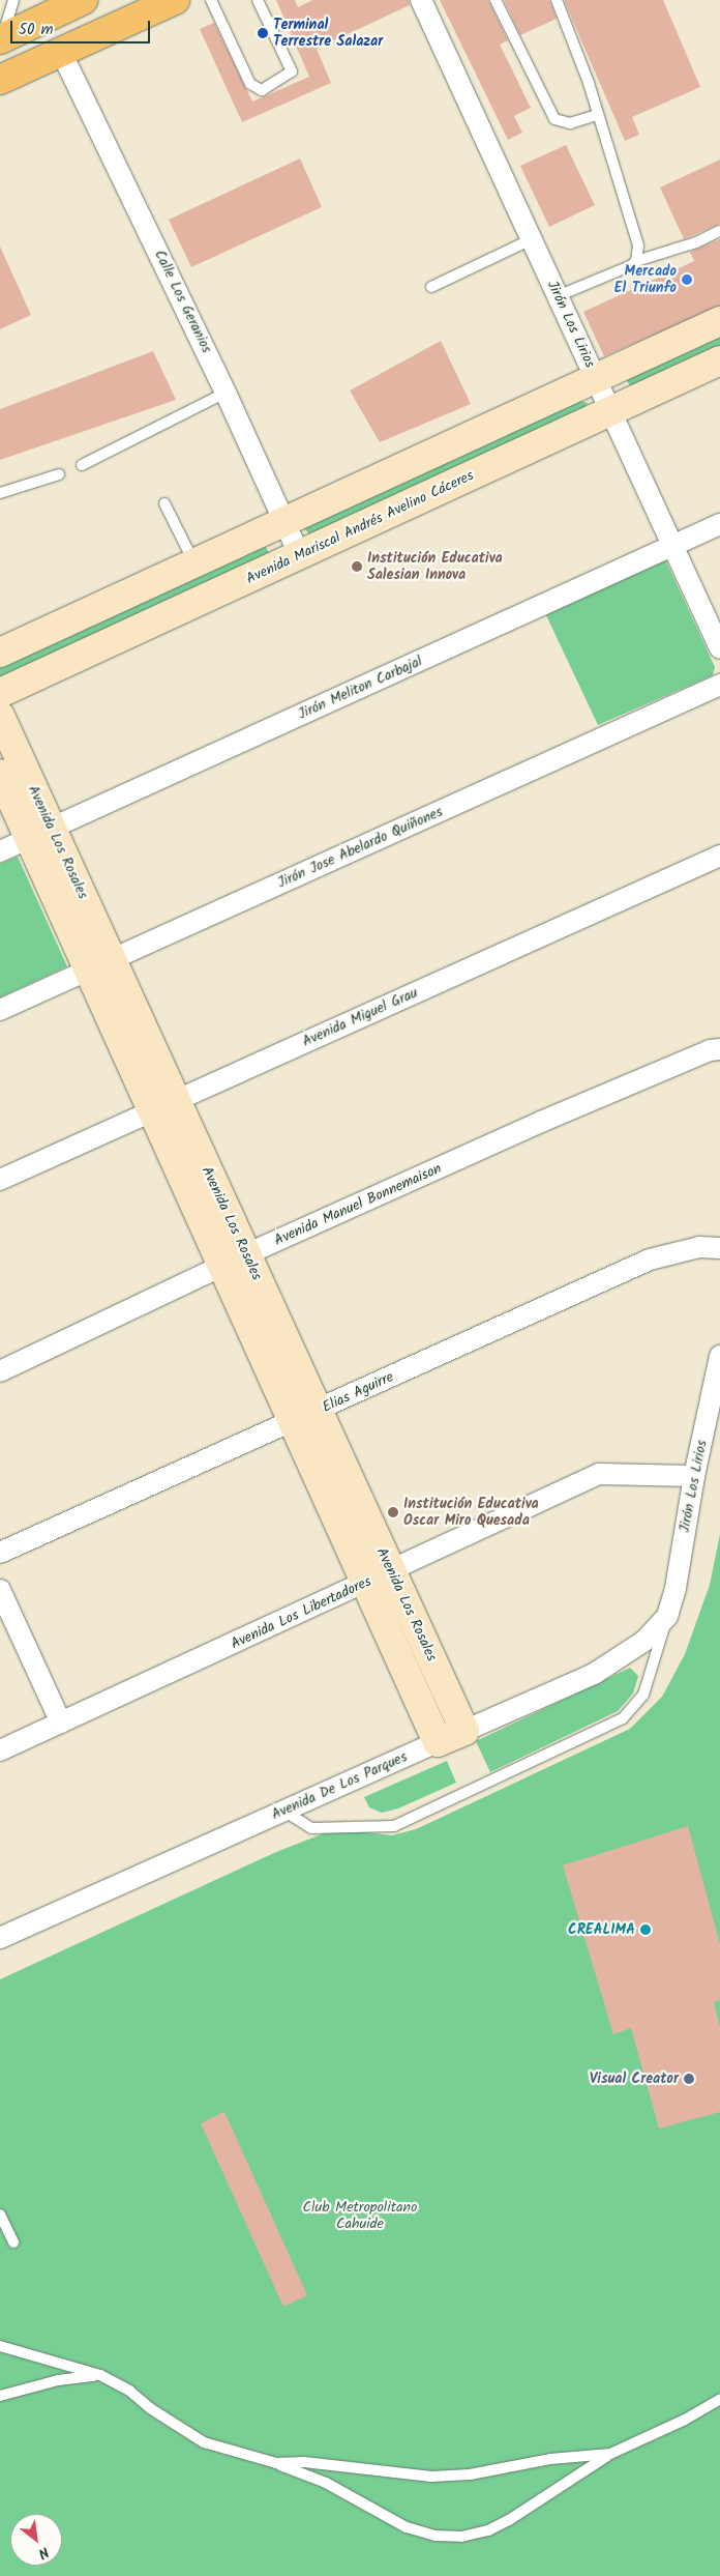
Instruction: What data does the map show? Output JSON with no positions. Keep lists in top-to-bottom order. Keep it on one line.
{"streets":{"street":["Calle Los Geranios","Jirón Los Lirios","Avenida Mariscal Andrés Avelino Cáceres","Jirón Meliton Carbajal","Avenida Los Rosales","Jirón Jose Abelardo Quiñones","Avenida Miguel Grau","Avenida Manuel Bonnemaison","Elias Aguirre","Avenida Los Libertadores","Avenida De Los Parques"]},"crossings":[["Calle Los Geranios","Avenida Mariscal Andrés Avelino Cáceres"],["Jirón Los Lirios","Avenida Mariscal Andrés Avelino Cáceres"],["Jirón Los Lirios","Jirón Meliton Carbajal"],["Jirón Los Lirios","Avenida Los Libertadores"],["Jirón Los Lirios","Avenida De Los Parques"],["Jirón Meliton Carbajal","Avenida Los Rosales"],["Avenida Los Rosales","Jirón Jose Abelardo Quiñones"],["Avenida Los Rosales","Avenida Miguel Grau"],["Avenida Los Rosales","Avenida Manuel Bonnemaison"],["Avenida Los Rosales","Elias Aguirre"],["Avenida Los Rosales","Avenida Los Libertadores"],["Avenida Los Rosales","Avenida De Los Parques"]],"parks":["Club Metropolitano Cahuide"],"places":["Terminal Terrestre Salazar","Mercado El Triunfo","Institución Educativa Salesian Innova","Institución Educativa Oscar Miro Quesada","CREALIMA","Visual Creator"],"scale_bar":"50 m","north":"bottom right"}
